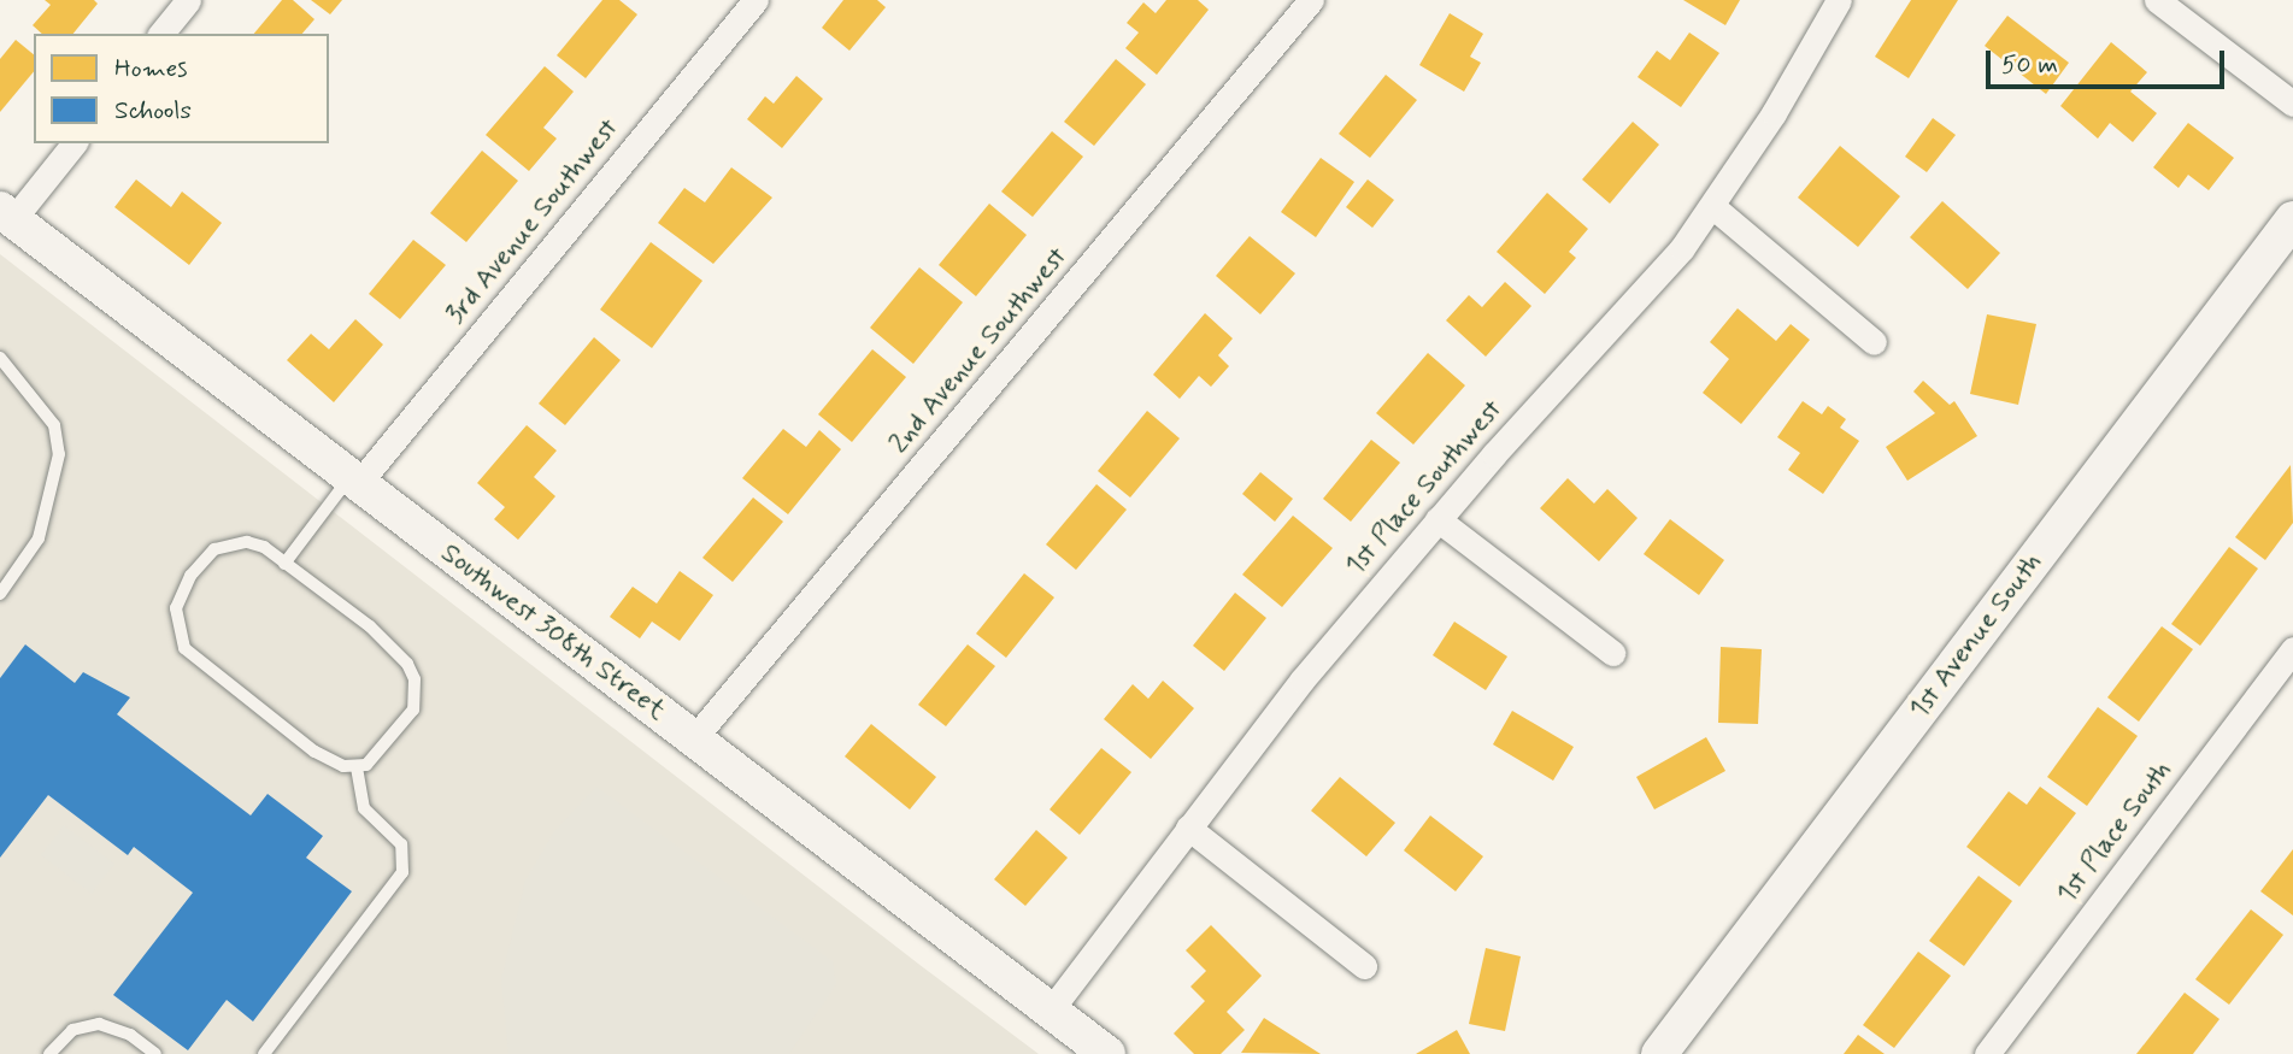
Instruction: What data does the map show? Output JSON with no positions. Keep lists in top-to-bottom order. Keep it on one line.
{"streets":{"street":["3rd Avenue Southwest","2nd Avenue Southwest","1st Place Southwest","Southwest 308th Street","1st Avenue South","1st Place South"]},"crossings":[["3rd Avenue Southwest","Southwest 308th Street"],["2nd Avenue Southwest","Southwest 308th Street"],["1st Place Southwest","Southwest 308th Street"]],"legend":["Homes","Schools"],"scale_bar":"50 m"}
